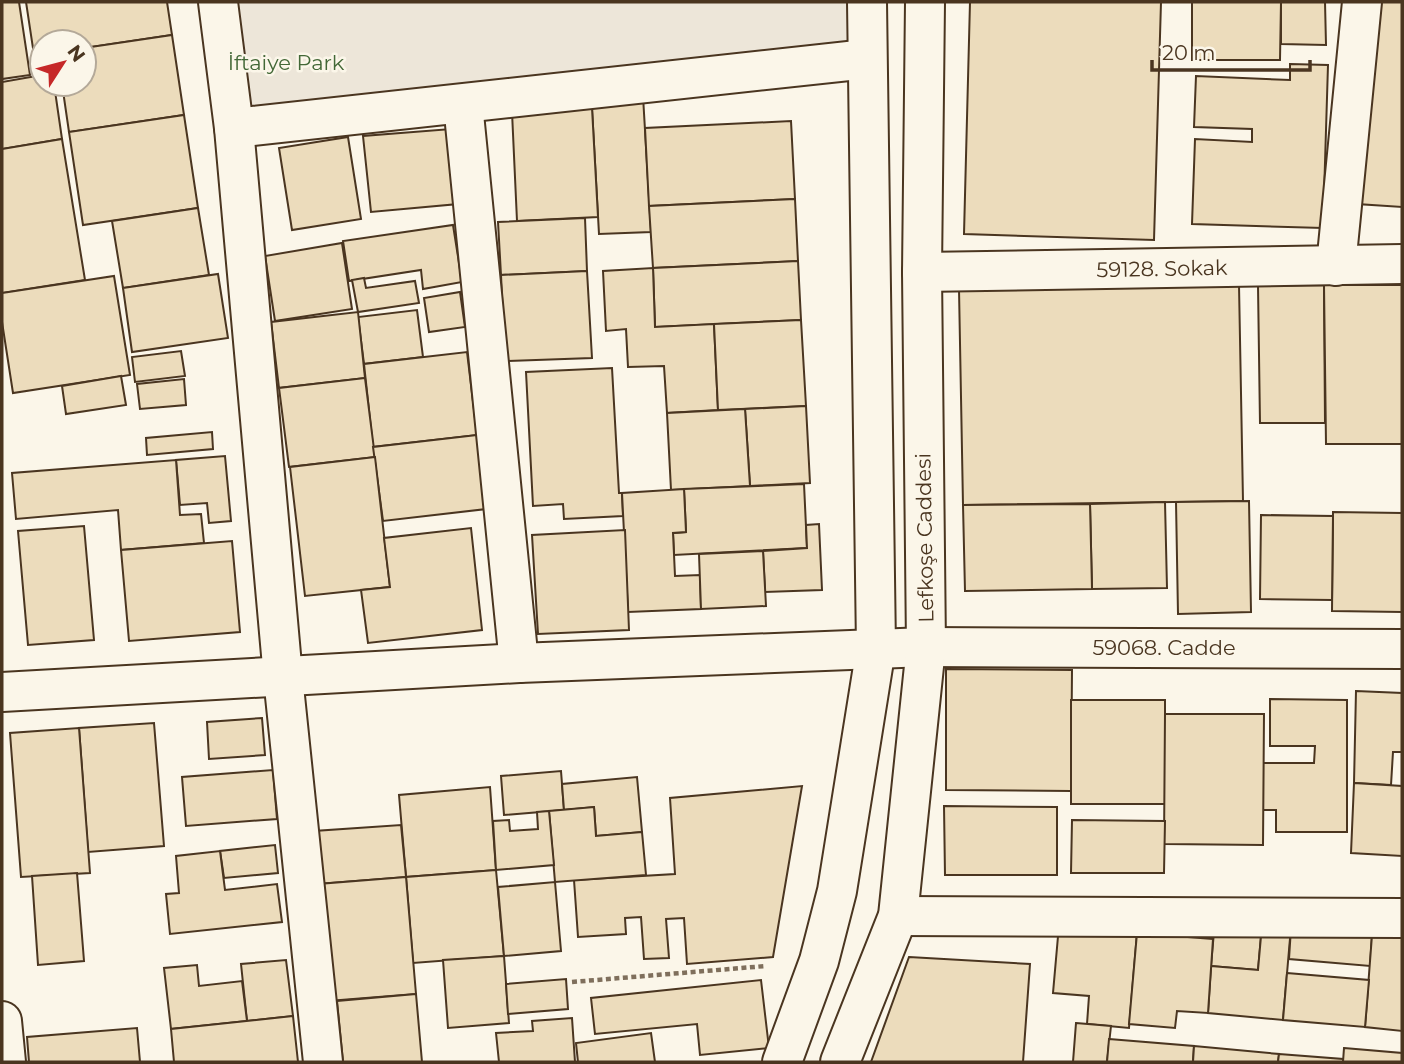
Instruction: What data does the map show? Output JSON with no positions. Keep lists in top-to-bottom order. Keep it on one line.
{"streets":{"street":["59128. Sokak","Lefkoşe Caddesi","59068. Cadde"]},"crossings":[["59128. Sokak","Lefkoşe Caddesi"],["Lefkoşe Caddesi","59068. Cadde"]],"parks":["İftaiye Park"],"scale_bar":"20 m","north":"top right"}
